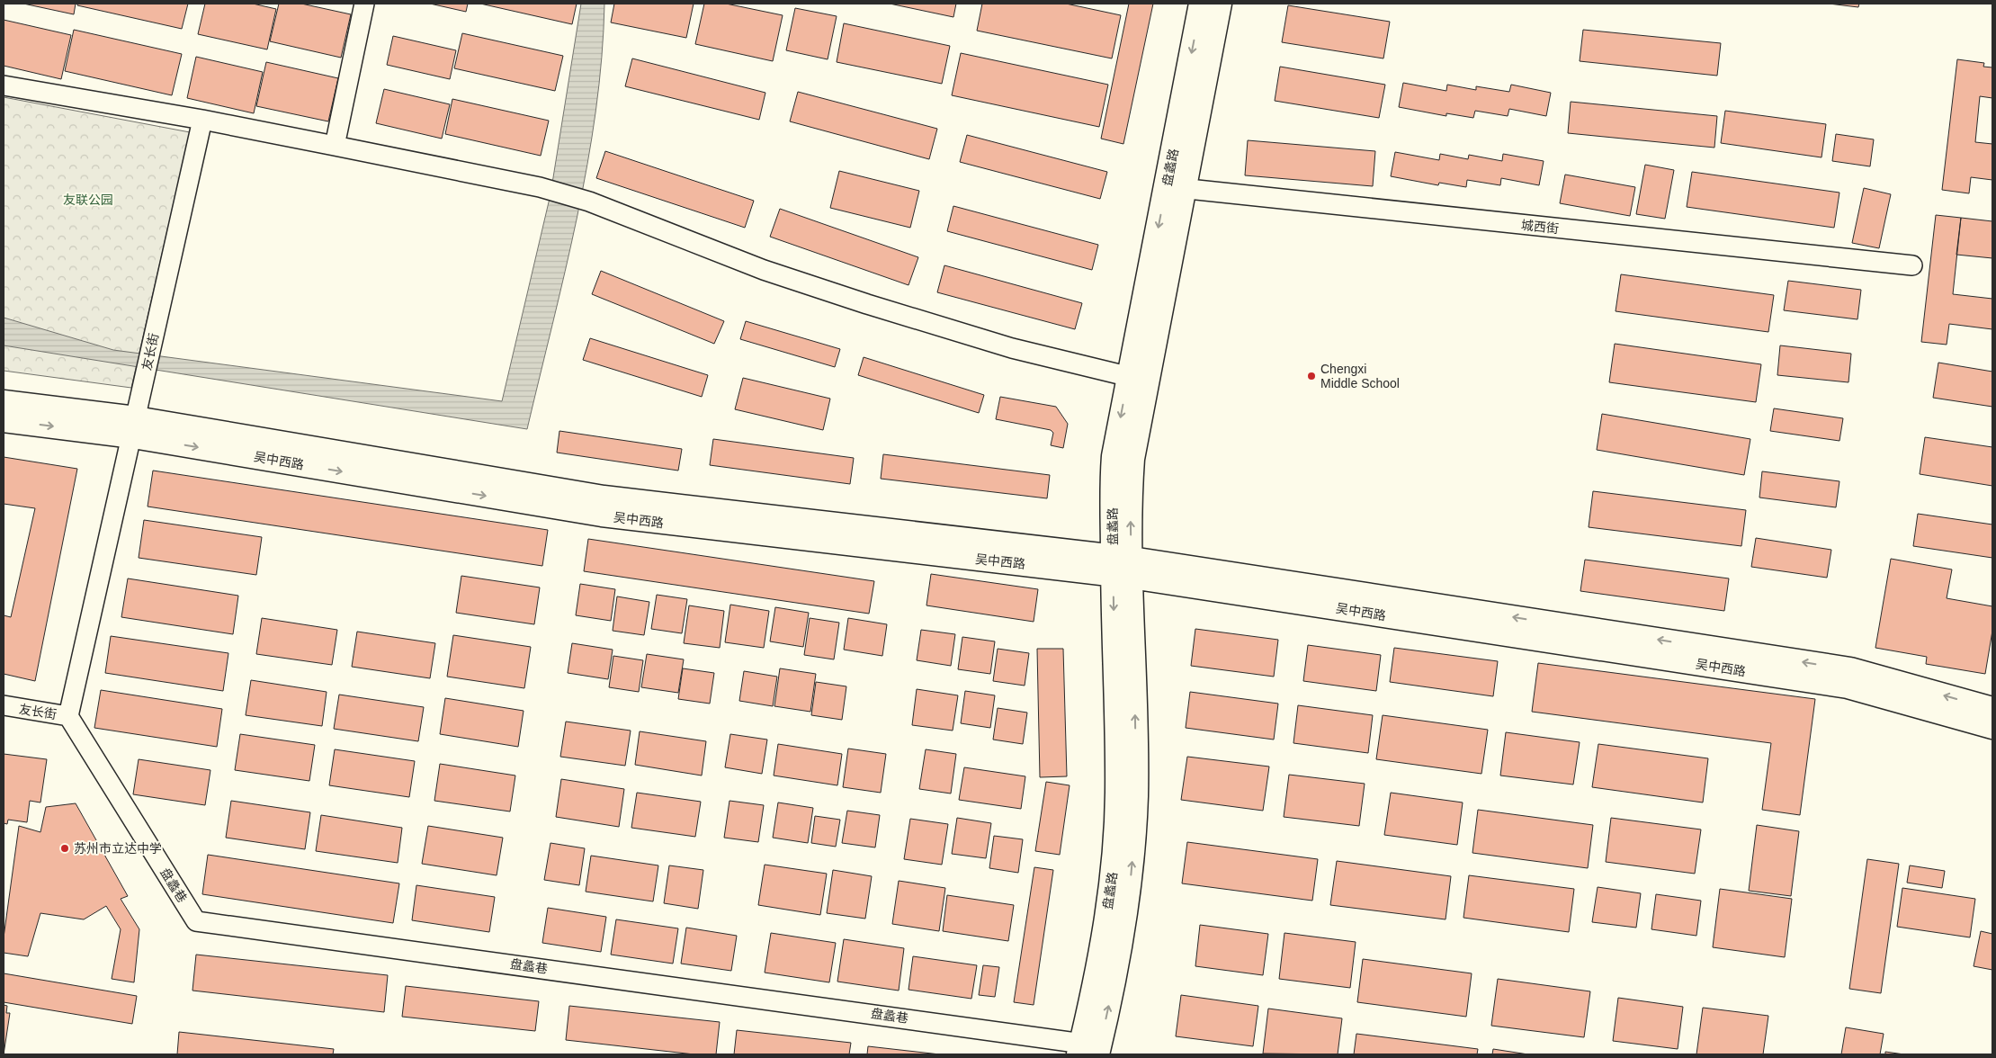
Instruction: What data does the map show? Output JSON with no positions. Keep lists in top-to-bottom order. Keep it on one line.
{"streets":{"main road":["盘蠡路","吴中西路"],"street":["城西街","友长街","盘蠡巷"]},"crossings":[["盘蠡路","城西街"],["盘蠡路","吴中西路"],["盘蠡路","盘蠡巷"],["友长街","吴中西路"],["友长街","盘蠡巷"]],"parks":["友联公园"],"places":["Chengxi Middle School","苏州市立达中学"]}
